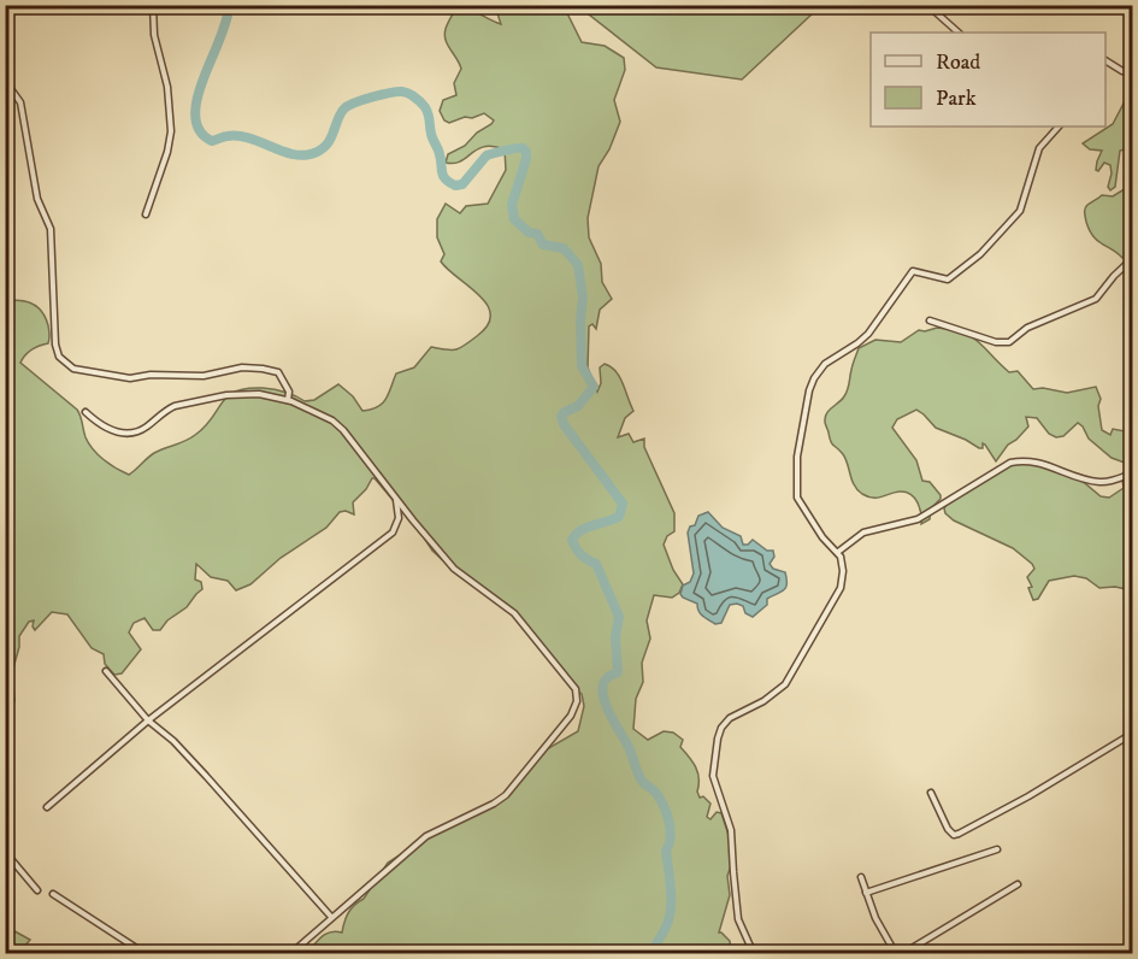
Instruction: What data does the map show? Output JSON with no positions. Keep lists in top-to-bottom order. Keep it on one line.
{"legend":["Road","Park"]}
